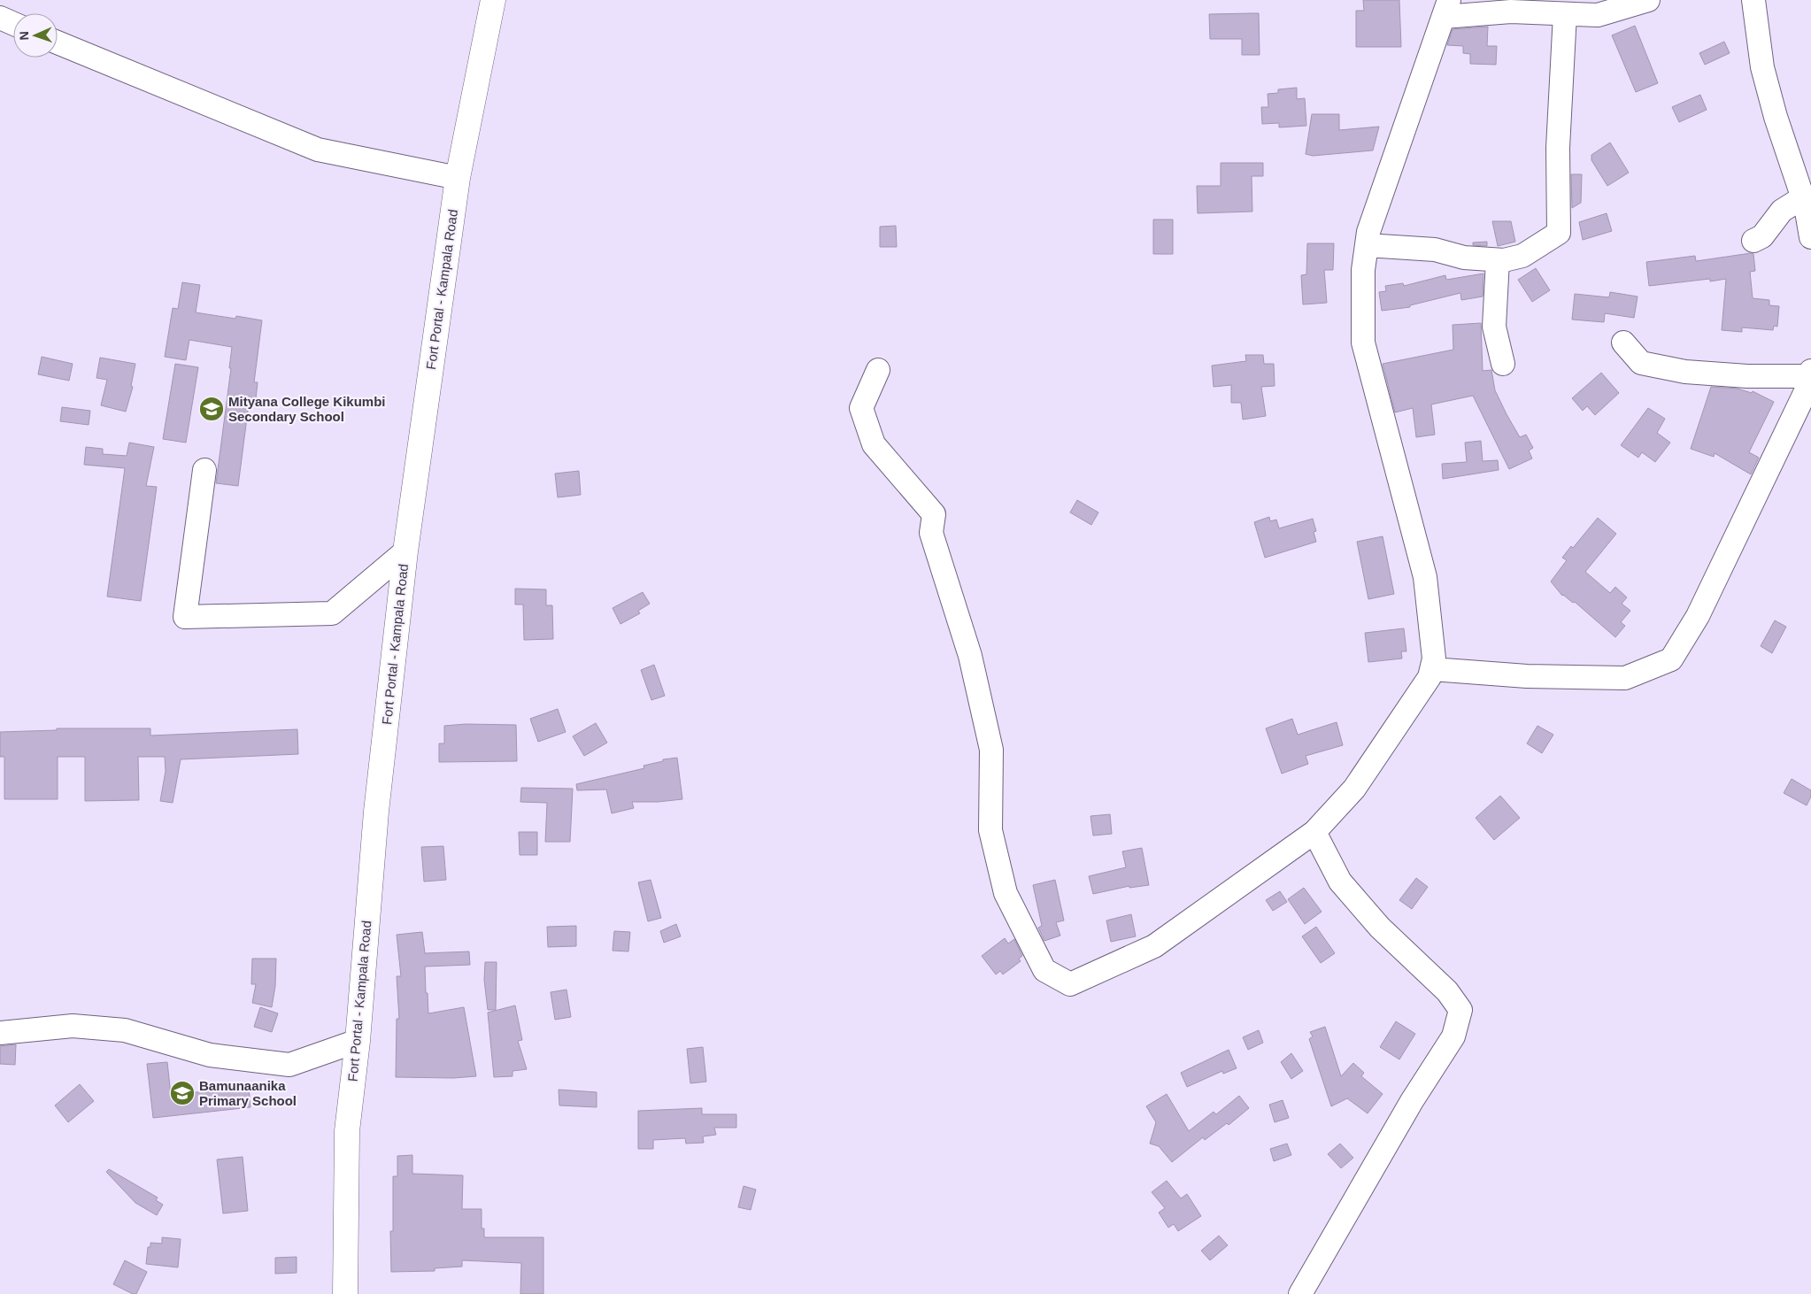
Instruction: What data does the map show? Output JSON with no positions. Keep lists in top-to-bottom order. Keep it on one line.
{"streets":{"main road":["Fort Portal - Kampala Road"]},"places":{"school or university":["Mityana College Kikumbi Secondary School","Bamunaanika Primary School"]},"north":"left"}
